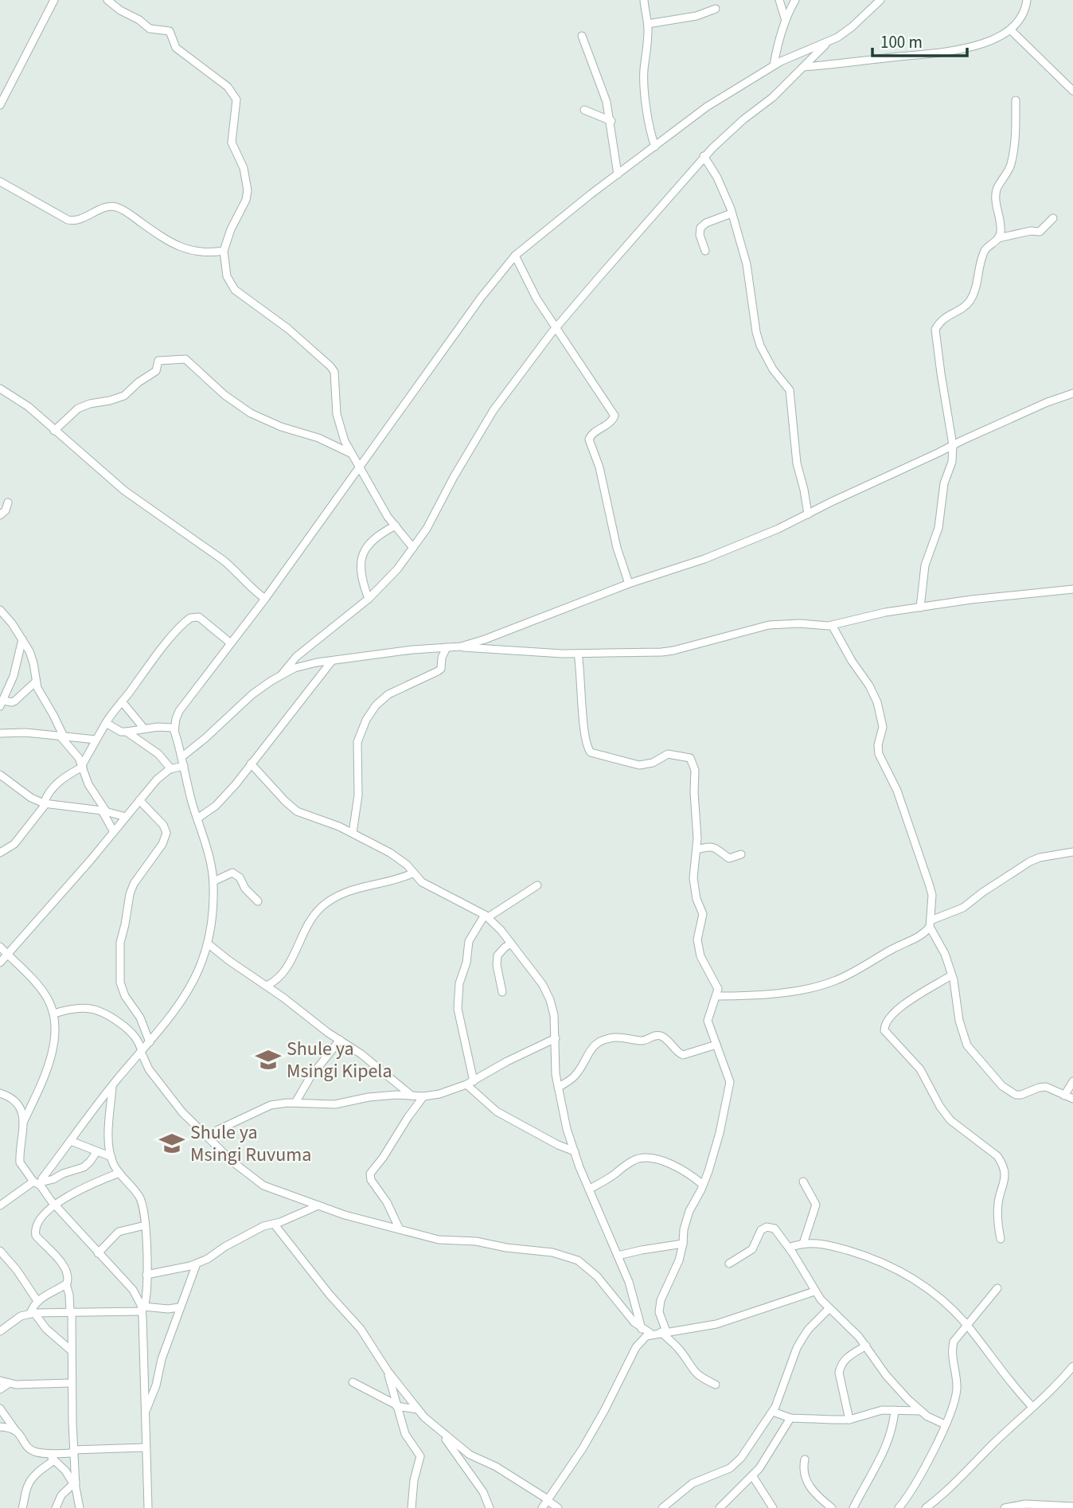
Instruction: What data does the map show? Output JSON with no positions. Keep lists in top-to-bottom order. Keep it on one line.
{"places":{"school or university":["Shule ya Msingi Kipela","Shule ya Msingi Ruvuma"]},"scale_bar":"100 m"}
